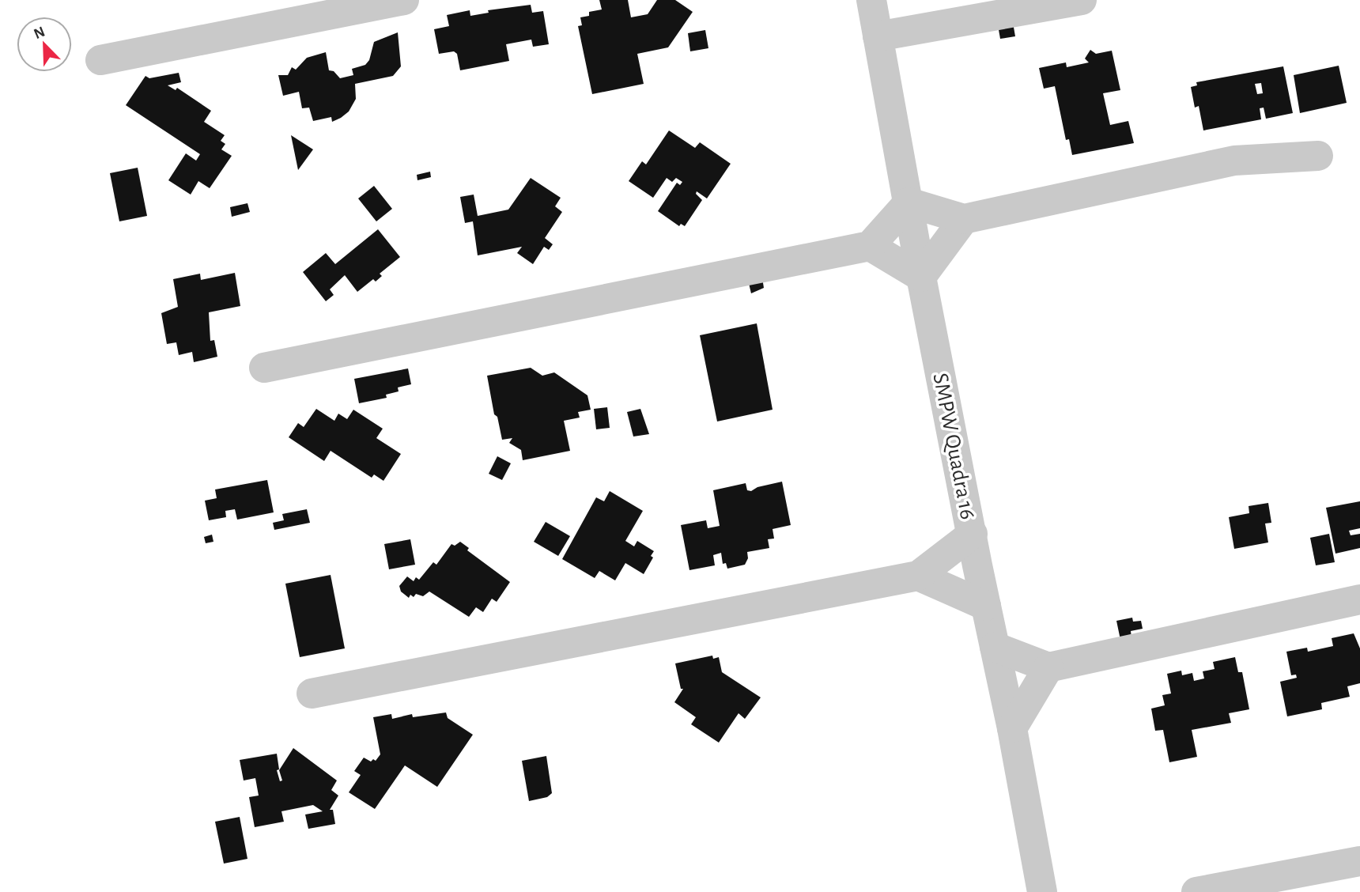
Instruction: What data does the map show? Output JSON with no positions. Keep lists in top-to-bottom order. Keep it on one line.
{"streets":{"street":["SMPW Quadra 16"]},"north":"top left"}
